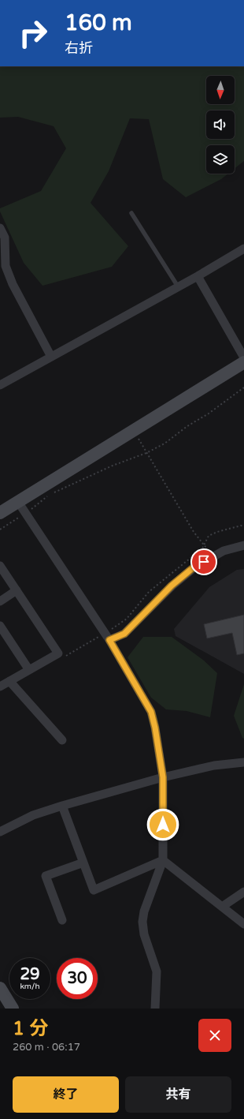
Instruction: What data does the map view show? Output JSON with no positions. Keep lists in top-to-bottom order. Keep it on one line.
{"north":"bottom","page":{"turn":["160 m","右折"],"speed":"29 km/h","limit":"30","heading":["1 分","260 m · 06:17"],"buttons":["終了","共有"]}}
